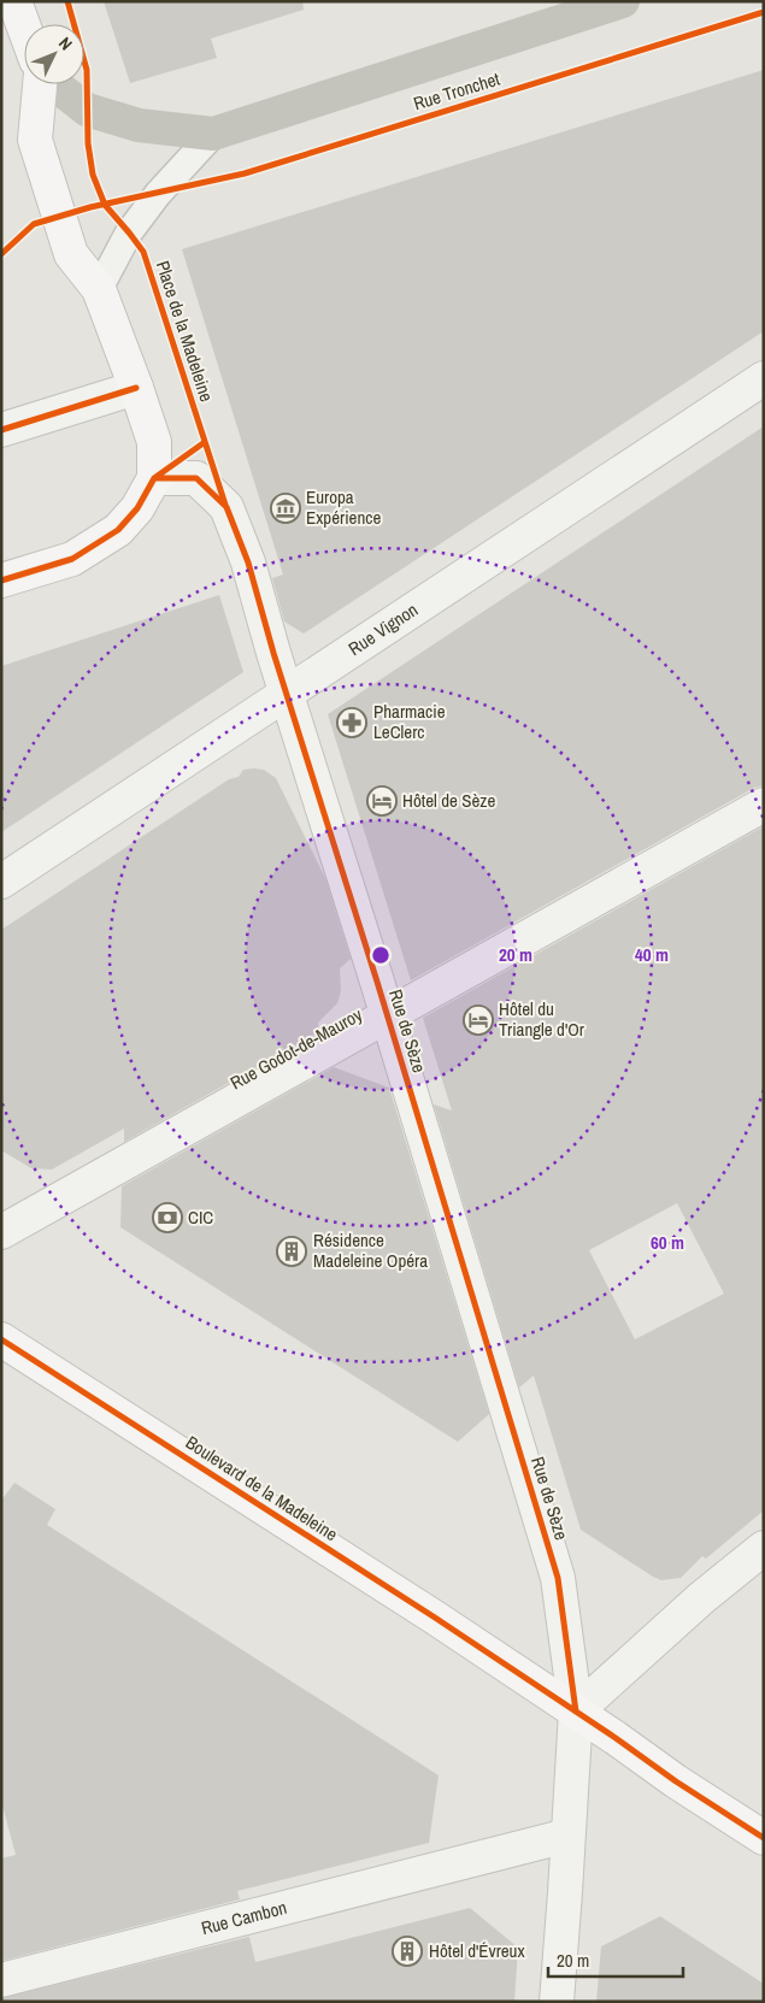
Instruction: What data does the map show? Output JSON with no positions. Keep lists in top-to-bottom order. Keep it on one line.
{"streets":{"main road":["Rue Tronchet","Boulevard de la Madeleine"],"street":["Rue Vignon","Rue de Sèze","Rue Godot-de-Mauroy","Rue Cambon"],"cycle path":["Place de la Madeleine"]},"crossings":[["Rue Vignon","Rue de Sèze"],["Rue de Sèze","Rue Godot-de-Mauroy"],["Rue de Sèze","Boulevard de la Madeleine"],["Rue de Sèze","Rue Cambon"]],"places":{"museum":["Europa Expérience"],"pharmacy":["Pharmacie LeClerc"],"hotel":["Hôtel de Sèze","Hôtel du Triangle d'Or"],"bank":["CIC"],"building":["Résidence Madeleine Opéra","Hôtel d'Évreux"]},"scale_bar":"20 m","north":"top right","rings":["20 m","40 m","60 m"]}
